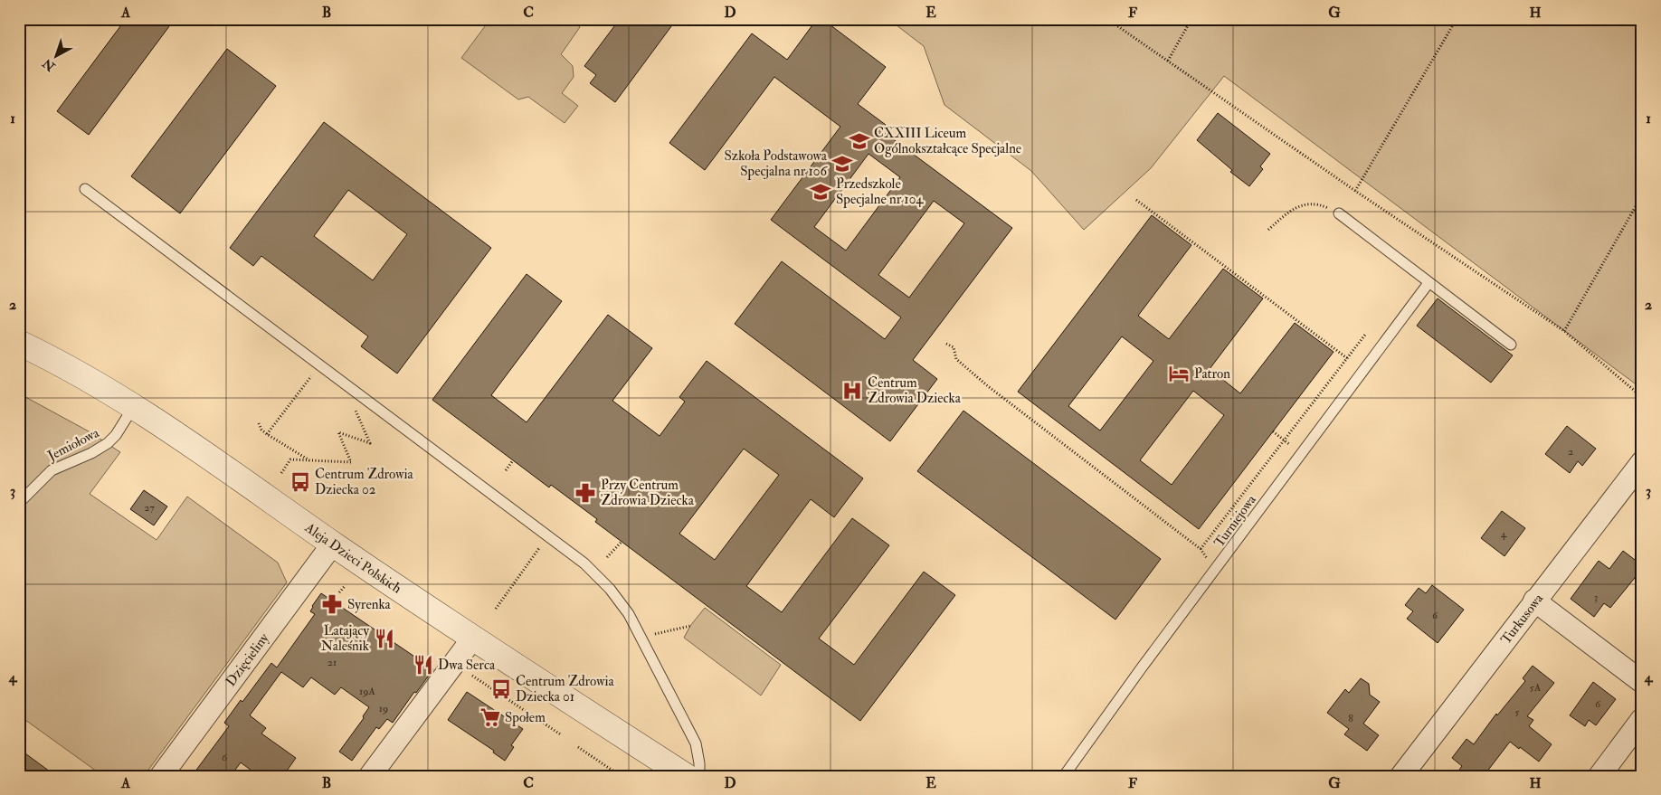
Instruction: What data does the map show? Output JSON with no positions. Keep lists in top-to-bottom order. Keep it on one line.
{"streets":{"street":["Aleja Dzieci Polskich","Turkusowa","Dzięcieliny"],"lane":["Jemiołowa","Turniejowa"]},"crossings":[["Jemiołowa","Aleja Dzieci Polskich"],["Aleja Dzieci Polskich","Dzięcieliny"]],"places":{"school or university":["CXXIII Liceum Ogólnokształcące Specjalne","Szkoła Podstawowa Specjalna nr 106","Przedszkole Specjalne nr 104"],"hotel":["Patron"],"hospital":["Centrum Zdrowia Dziecka"],"bus stop":["Centrum Zdrowia Dziecka 02","Centrum Zdrowia Dziecka 01"],"pharmacy":["Przy Centrum Zdrowia Dziecka","Syrenka"],"restaurant":["Latający Naleśnik","Dwa Serca"],"supermarket":["Społem"]},"house_numbers":["2","27","4","3","6","21","5A","19A","6","19","5","8","6"],"north":"bottom left","grid":{"columns":["A","B","C","D","E","F","G","H"],"rows":["1","2","3","4"]}}
